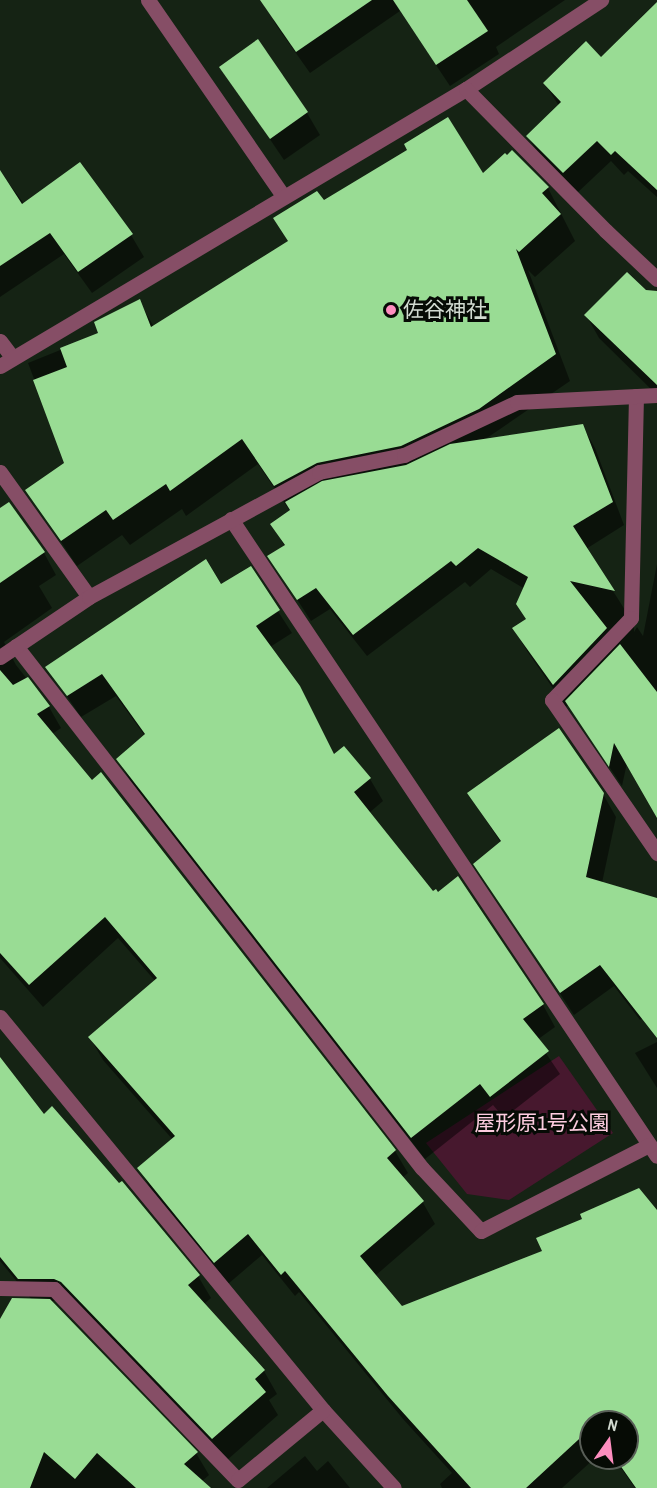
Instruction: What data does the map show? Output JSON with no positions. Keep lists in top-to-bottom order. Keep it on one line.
{"parks":["屋形原1号公園"],"places":["佐谷神社"],"north":"top"}
